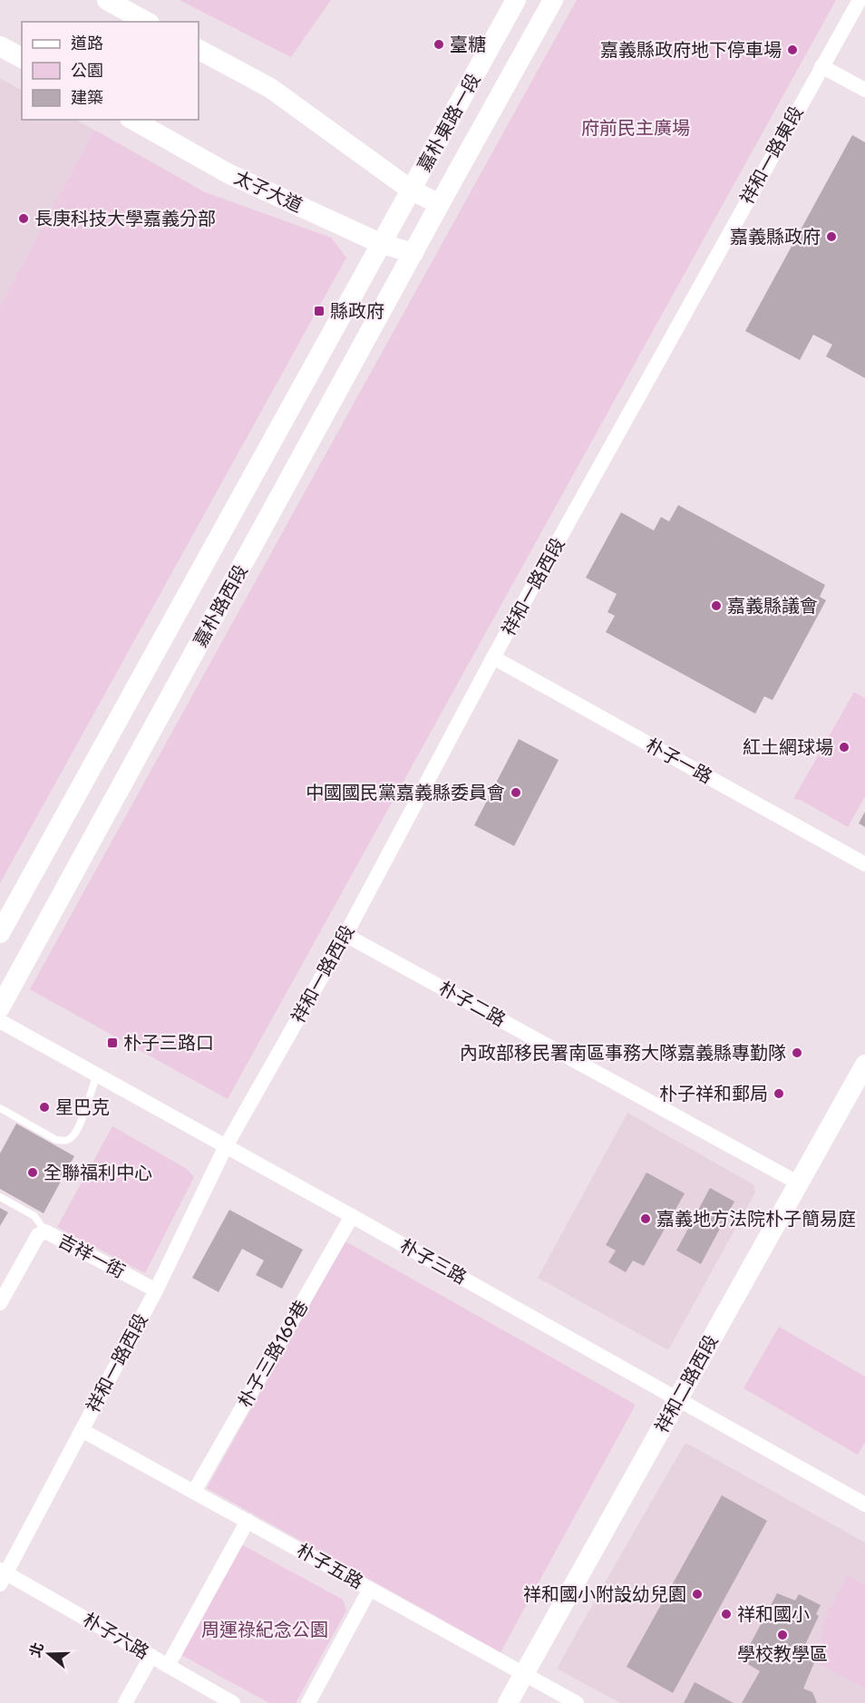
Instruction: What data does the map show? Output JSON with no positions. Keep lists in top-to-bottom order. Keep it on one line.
{"streets":{"main road":["嘉朴東路一段","太子大道","嘉朴路西段","祥和二路西段"],"street":["祥和一路東段","祥和一路西段","朴子一路","朴子二路","吉祥一街","朴子三路","朴子三路169巷","朴子五路","朴子六路"]},"crossings":[["嘉朴東路一段","太子大道"],["嘉朴東路一段","嘉朴路西段"],["祥和一路東段","祥和一路西段"],["太子大道","嘉朴路西段"],["祥和一路西段","朴子一路"],["祥和一路西段","朴子二路"],["祥和一路西段","吉祥一街"],["祥和一路西段","朴子三路"],["祥和一路西段","朴子五路"],["祥和一路西段","朴子六路"],["朴子二路","祥和二路西段"],["朴子三路","朴子三路169巷"],["朴子三路","祥和二路西段"],["朴子三路169巷","朴子五路"],["祥和二路西段","朴子五路"]],"parks":["府前民主廣場","周運祿紀念公園"],"places":{"other":["臺糖","嘉義縣政府地下停車場","長庚科技大學嘉義分部","嘉義縣政府","嘉義縣議會","紅土網球場","中國國民黨嘉義縣委員會","內政部移民署南區事務大隊嘉義縣專勤隊","朴子祥和郵局","星巴克","全聯福利中心","嘉義地方法院朴子簡易庭","祥和國小附設幼兒園","祥和國小","學校教學區"],"transit":["縣政府","朴子三路口"]},"legend":["道路","公園","建築"],"north":"left"}
